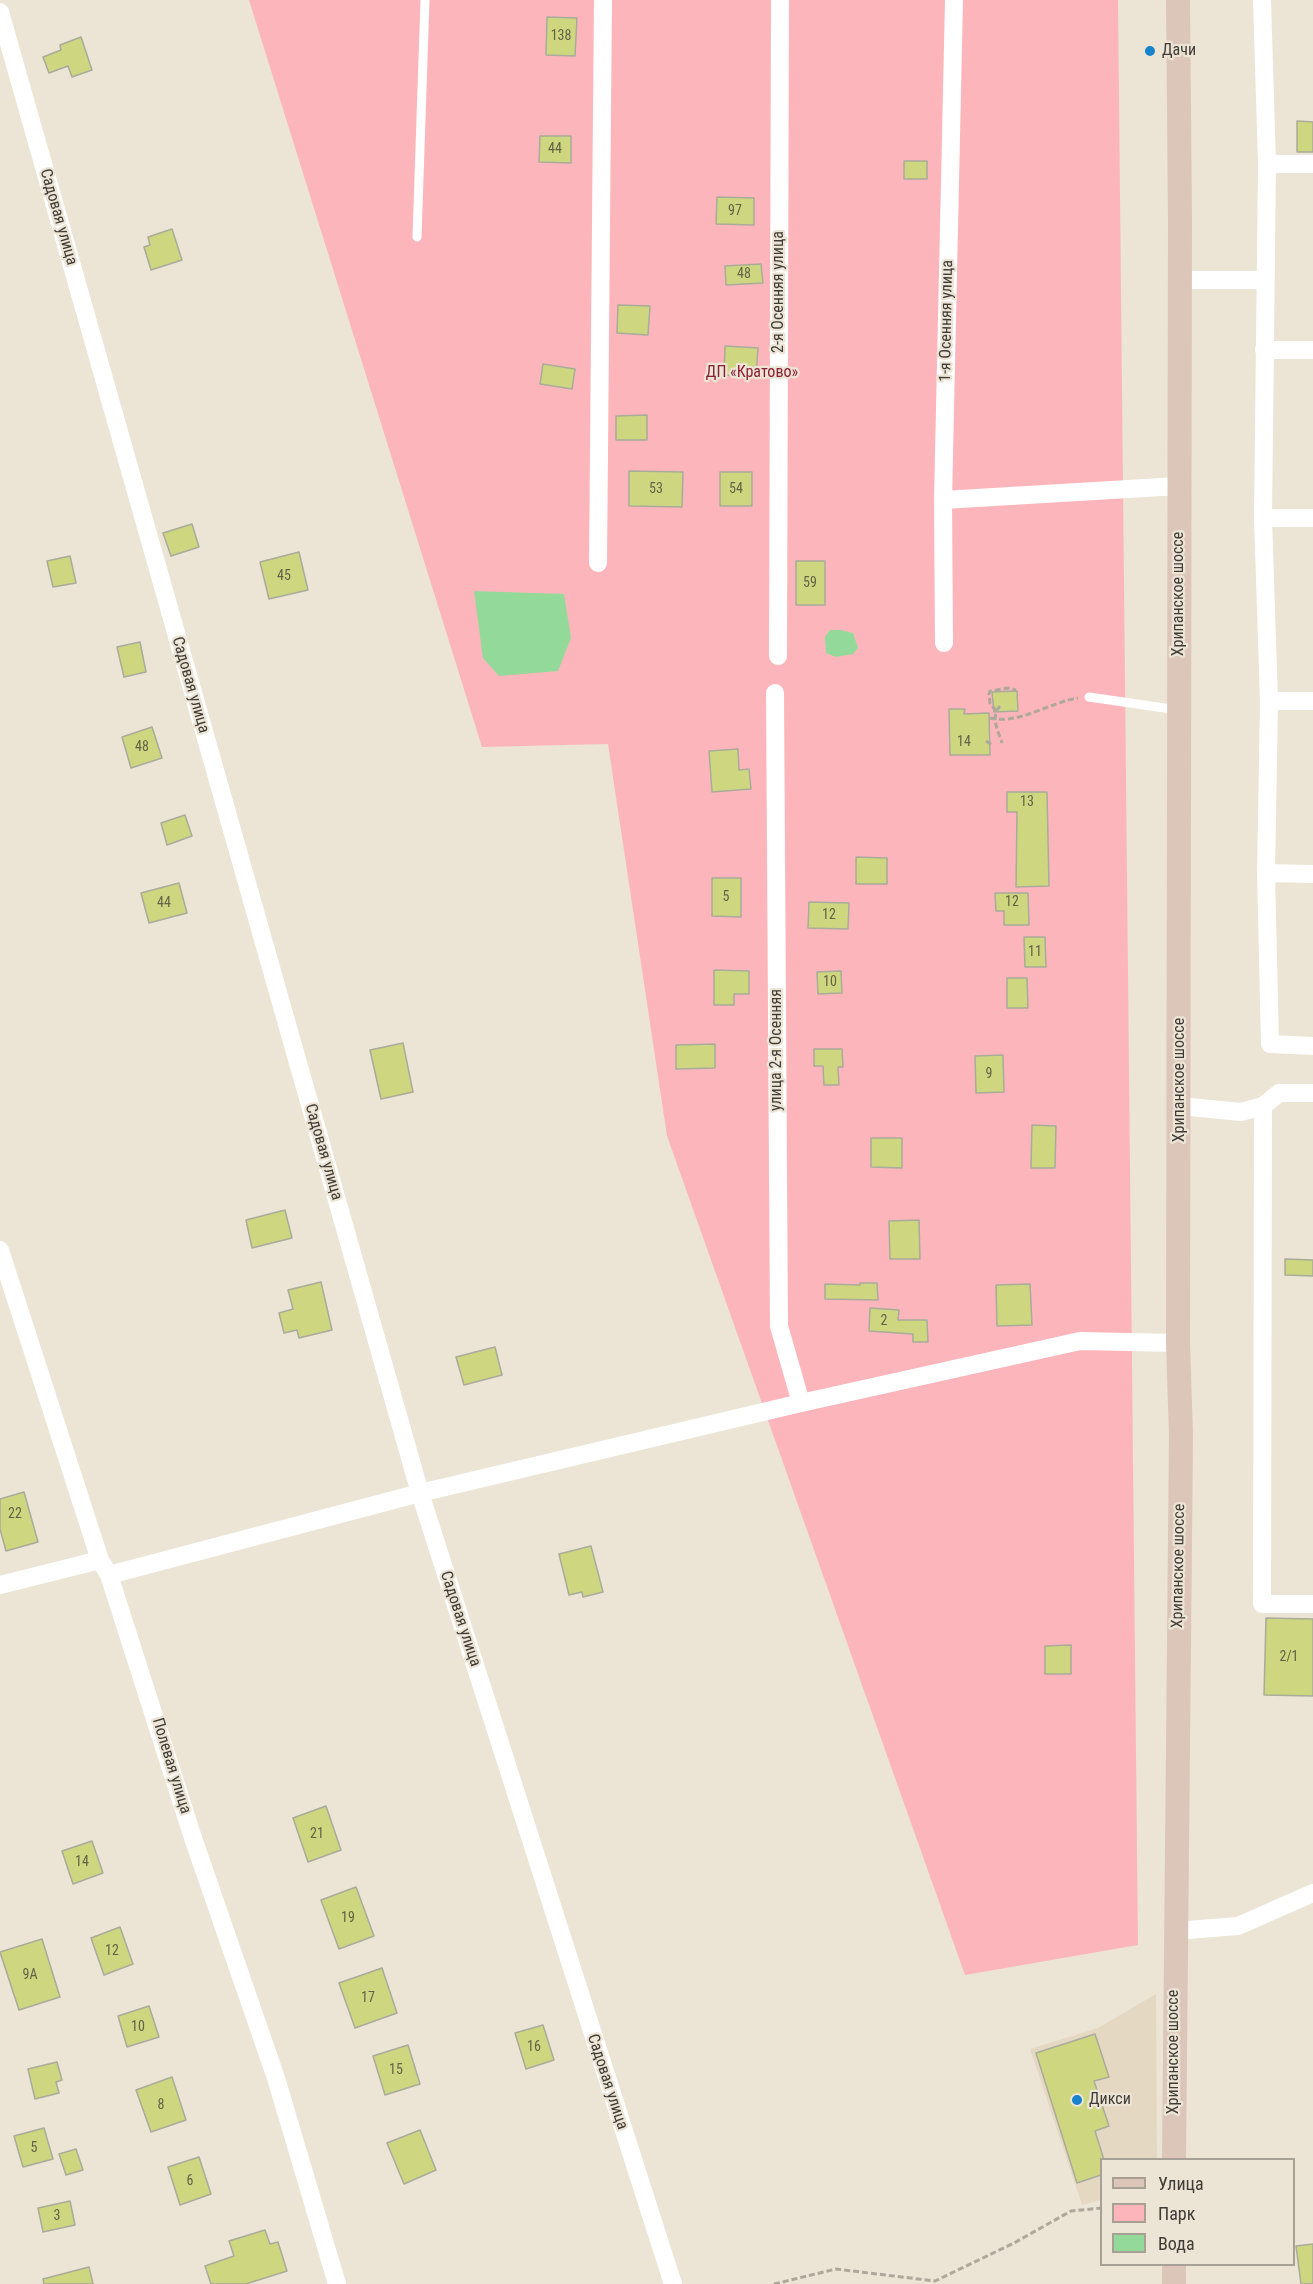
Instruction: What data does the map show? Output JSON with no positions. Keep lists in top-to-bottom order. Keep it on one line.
{"streets":{"main road":["Хрипанское шоссе"],"street":["Садовая улица","2-я Осенняя улица","1-я Осенняя улица","улица 2-я Осенняя","Полевая улица"]},"parks":["ДП «Кратово»"],"places":["Дачи","Дикси"],"house_numbers":["138","44","97","48","53","54","45","59","14","48","13","5","12","44","12","11","10","9","2","22","2/1","21","14","19","12","9А","17","10","16","15","8","5","6","3"],"legend":["Улица","Парк","Вода"]}
